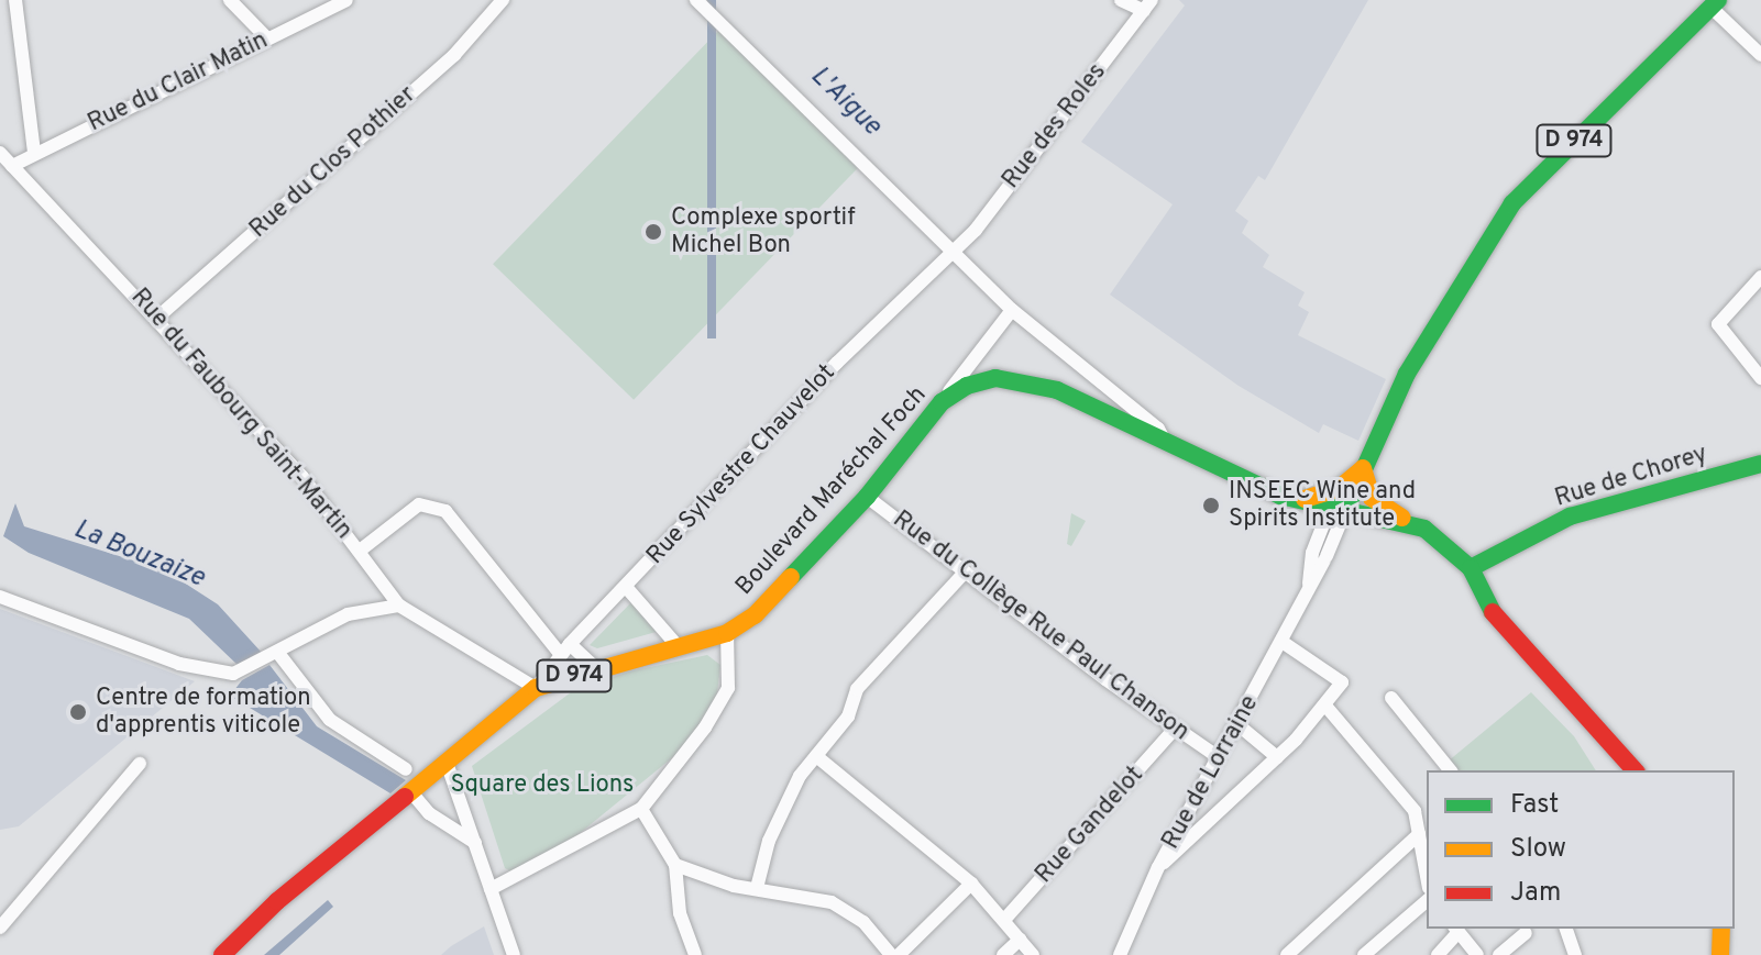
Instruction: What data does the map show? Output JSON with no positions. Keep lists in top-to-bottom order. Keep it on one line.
{"streets":{"main road":["D 974","Rue de Chorey","Boulevard Maréchal Foch"],"street":["Rue du Clair Matin","Rue des Roles","Rue du Clos Pothier","Rue du Faubourg Saint-Martin","Rue Sylvestre Chauvelot","Rue du Collège Rue Paul Chanson","Rue de Lorraine","Rue Gandelot"]},"crossings":[["Rue du Clair Matin","Rue du Faubourg Saint-Martin"],["Rue des Roles","Rue Sylvestre Chauvelot"],["D 974","Rue Sylvestre Chauvelot"],["D 974","Boulevard Maréchal Foch"],["D 974","Rue de Lorraine"],["Rue du Clos Pothier","Rue du Faubourg Saint-Martin"],["Rue du Faubourg Saint-Martin","Rue Sylvestre Chauvelot"],["Rue du Faubourg Saint-Martin","Boulevard Maréchal Foch"],["Rue Sylvestre Chauvelot","Boulevard Maréchal Foch"],["Boulevard Maréchal Foch","Rue du Collège Rue Paul Chanson"],["Rue du Collège Rue Paul Chanson","Rue de Lorraine"],["Rue du Collège Rue Paul Chanson","Rue Gandelot"]],"water":["L'Aigue","La Bouzaize"],"parks":["Square des Lions"],"places":["Complexe sportif Michel Bon","INSEEC Wine and Spirits Institute","Centre de formation d'apprentis viticole"],"legend":["Fast","Slow","Jam"]}
